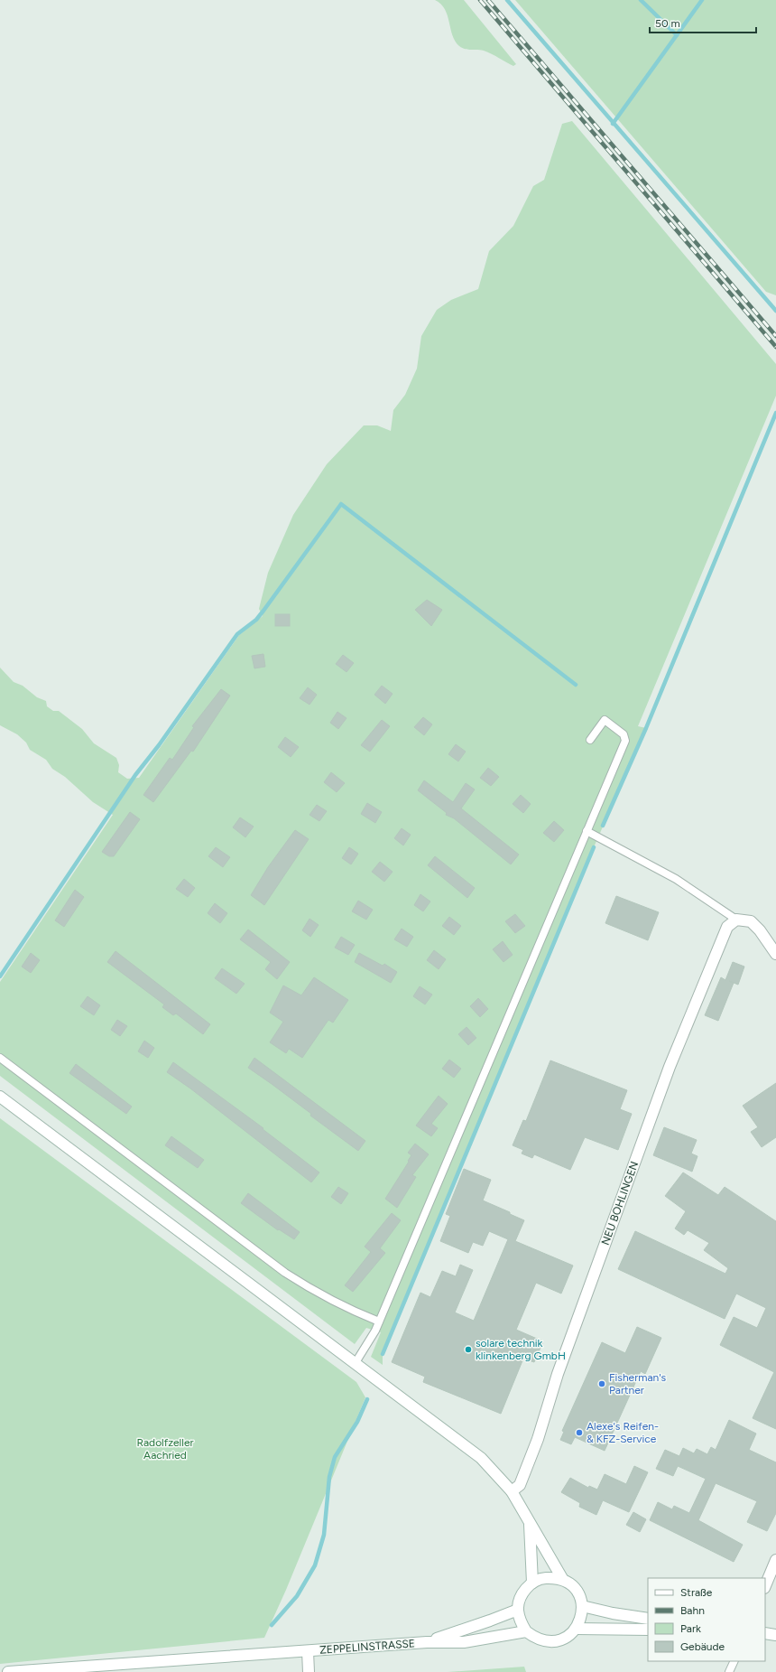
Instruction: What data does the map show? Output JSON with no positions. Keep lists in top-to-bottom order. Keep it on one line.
{"streets":{"main road":["NEU BOHLINGEN","ZEPPELINSTRASSE"]},"parks":["Radolfzeller Aachried"],"places":["solare technik klinkenberg GmbH","Fisherman's Partner","Alexe's Reifen- & KFZ-Service"],"legend":["Straße","Bahn","Park","Gebäude"],"scale_bar":"50 m"}
